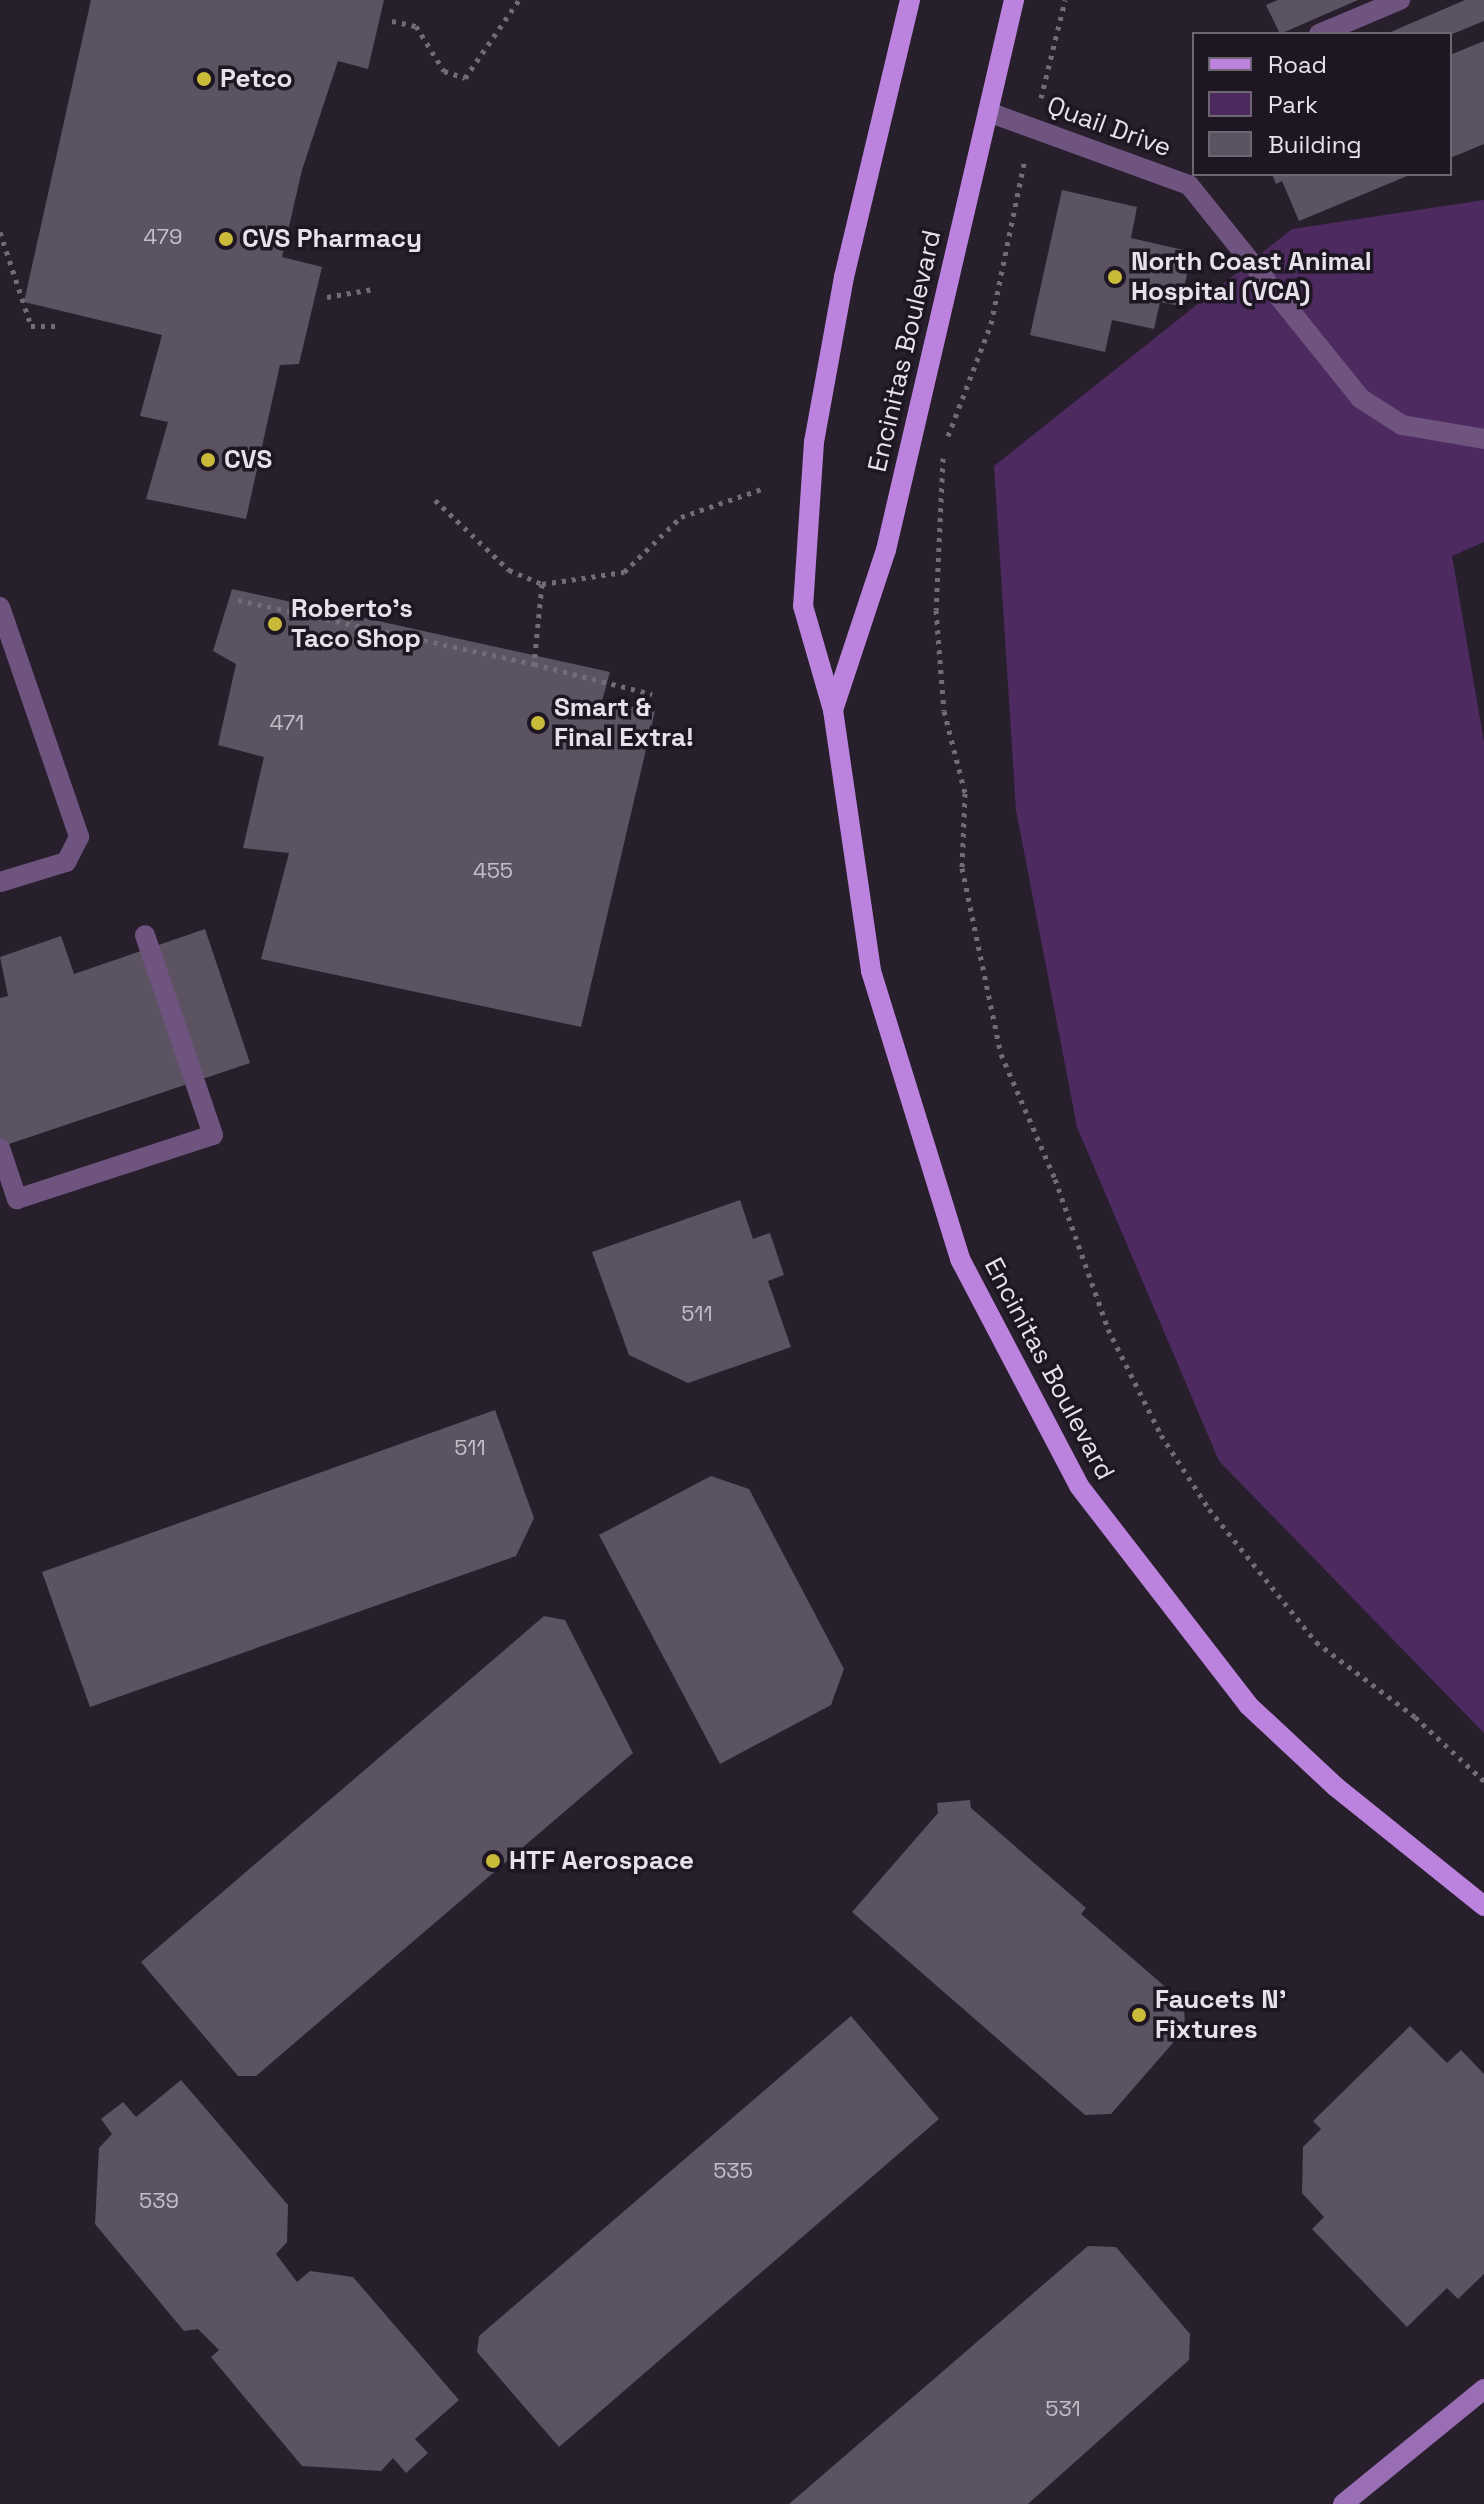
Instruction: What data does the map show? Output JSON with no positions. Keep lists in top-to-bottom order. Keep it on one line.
{"streets":{"main road":["Encinitas Boulevard"],"street":["Quail Drive"]},"crossings":[["Quail Drive","Encinitas Boulevard"]],"places":["Petco","CVS Pharmacy","North Coast Animal Hospital (VCA)","CVS","Roberto's Taco Shop","Smart & Final Extra!","HTF Aerospace","Faucets N' Fixtures"],"house_numbers":["479","471","455","511","511","535","539","531"],"legend":["Road","Park","Building"]}
